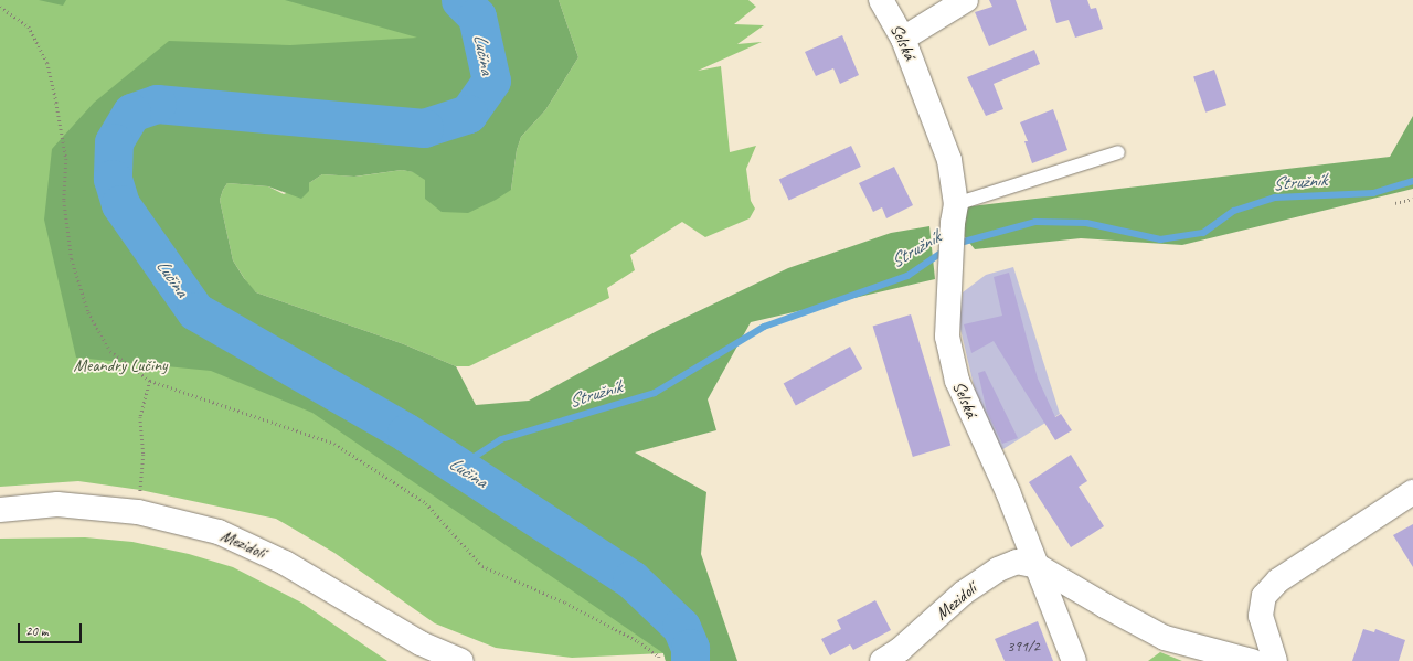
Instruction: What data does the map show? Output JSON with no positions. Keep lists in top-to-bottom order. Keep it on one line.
{"streets":{"street":["Selská","Mezidolí"]},"crossings":[["Selská","Mezidolí"]],"water":["Lučina","Stružník"],"parks":["Meandry Lučiny"],"house_numbers":["391/2"],"scale_bar":"20 m"}
